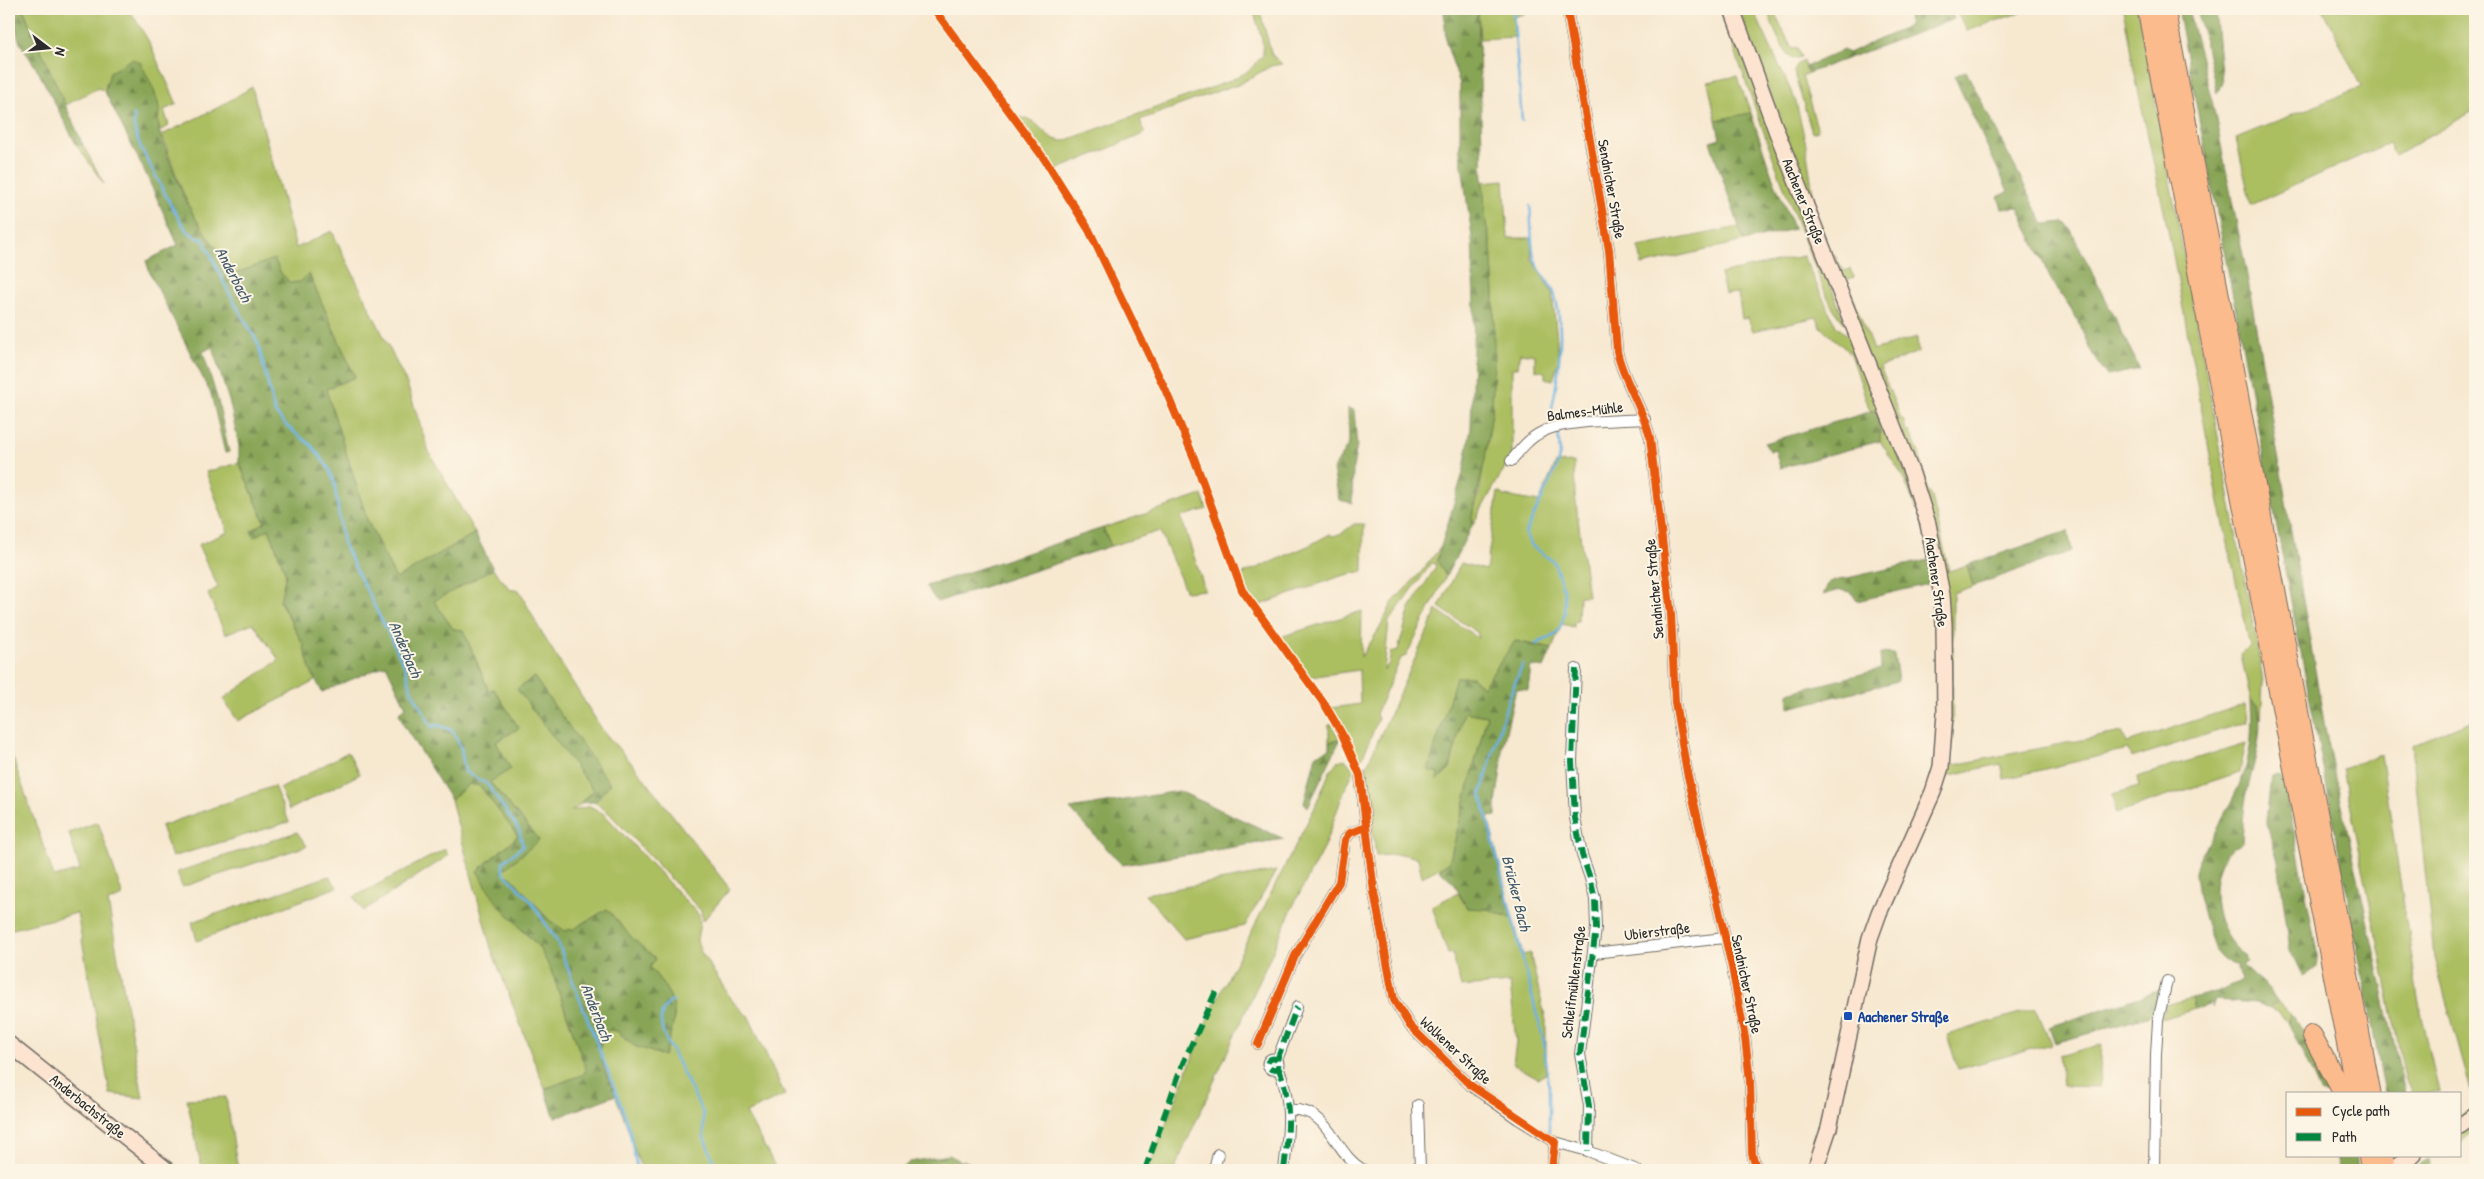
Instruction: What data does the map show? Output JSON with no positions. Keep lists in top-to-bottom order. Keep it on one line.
{"streets":{"main road":["Aachener Straße","Anderbachstraße"],"street":["Sendnicher Straße","Balmes-Mühle","Ubierstraße","Schleifmühlenstraße","Wolkener Straße"]},"crossings":[["Sendnicher Straße","Balmes-Mühle"],["Sendnicher Straße","Ubierstraße"],["Ubierstraße","Schleifmühlenstraße"],["Schleifmühlenstraße","Wolkener Straße"]],"water":["Anderbach","Brücker Bach"],"places":{"transit":["Aachener Straße"]},"legend":["Cycle path","Path"],"north":"right"}
